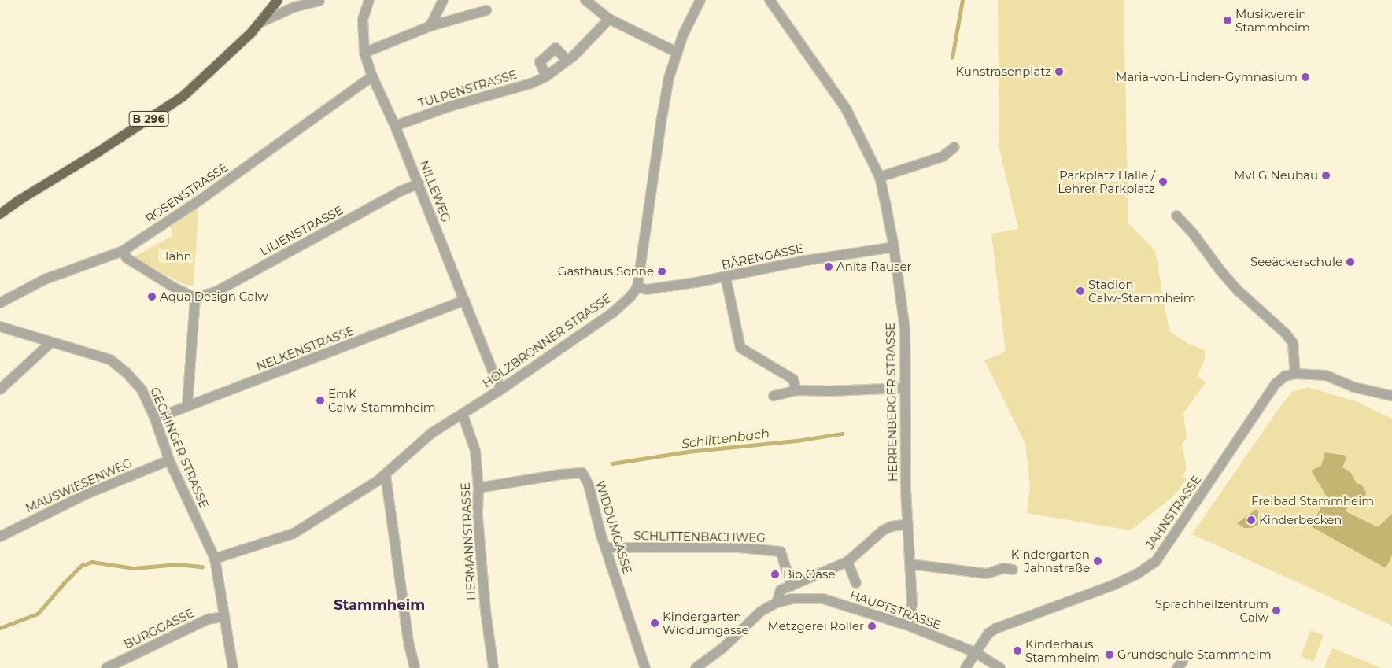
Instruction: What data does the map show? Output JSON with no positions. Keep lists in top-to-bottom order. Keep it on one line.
{"streets":{"main road":["B 296"],"street":["TULPENSTRASSE","NILLEWEG","ROSENSTRASSE","LILIENSTRASSE","BÄRENGASSE","HOLZBRONNER STRASSE","NELKENSTRASSE","HERRENBERGER STRASSE","GECHINGER STRASSE","MAUSWIESENWEG","JAHNSTRASSE","WIDDUMGASSE","SCHLITTENBACHWEG","HERMANNSTRASSE","HAUPTSTRASSE","BURGGASSE"]},"crossings":[["TULPENSTRASSE","NILLEWEG"],["NILLEWEG","ROSENSTRASSE"],["NILLEWEG","LILIENSTRASSE"],["NILLEWEG","HOLZBRONNER STRASSE"],["NILLEWEG","NELKENSTRASSE"],["BÄRENGASSE","HOLZBRONNER STRASSE"],["BÄRENGASSE","HERRENBERGER STRASSE"],["HOLZBRONNER STRASSE","GECHINGER STRASSE"],["HOLZBRONNER STRASSE","HERMANNSTRASSE"],["NELKENSTRASSE","GECHINGER STRASSE"],["HERRENBERGER STRASSE","HAUPTSTRASSE"],["GECHINGER STRASSE","MAUSWIESENWEG"],["GECHINGER STRASSE","BURGGASSE"],["JAHNSTRASSE","HAUPTSTRASSE"],["WIDDUMGASSE","SCHLITTENBACHWEG"],["WIDDUMGASSE","HERMANNSTRASSE"],["SCHLITTENBACHWEG","HAUPTSTRASSE"]],"districts":["Stammheim"],"water":["Schlittenbach"],"parks":["Hahn","Freibad Stammheim"],"places":["Musikverein Stammheim","Kunstrasenplatz","Maria-von-Linden-Gymnasium","MvLG Neubau","Parkplatz Halle / Lehrer Parkplatz","Seeäckerschule","Anita Rauser","Gasthaus Sonne","Stadion Calw-Stammheim","Aqua Design Calw","EmK Calw-Stammheim","Kinderbecken","Kindergarten Jahnstraße","Bio Oase","Sprachheilzentrum Calw","Kindergarten Widdumgasse","Metzgerei Roller","Kinderhaus Stammheim","Grundschule Stammheim"]}
